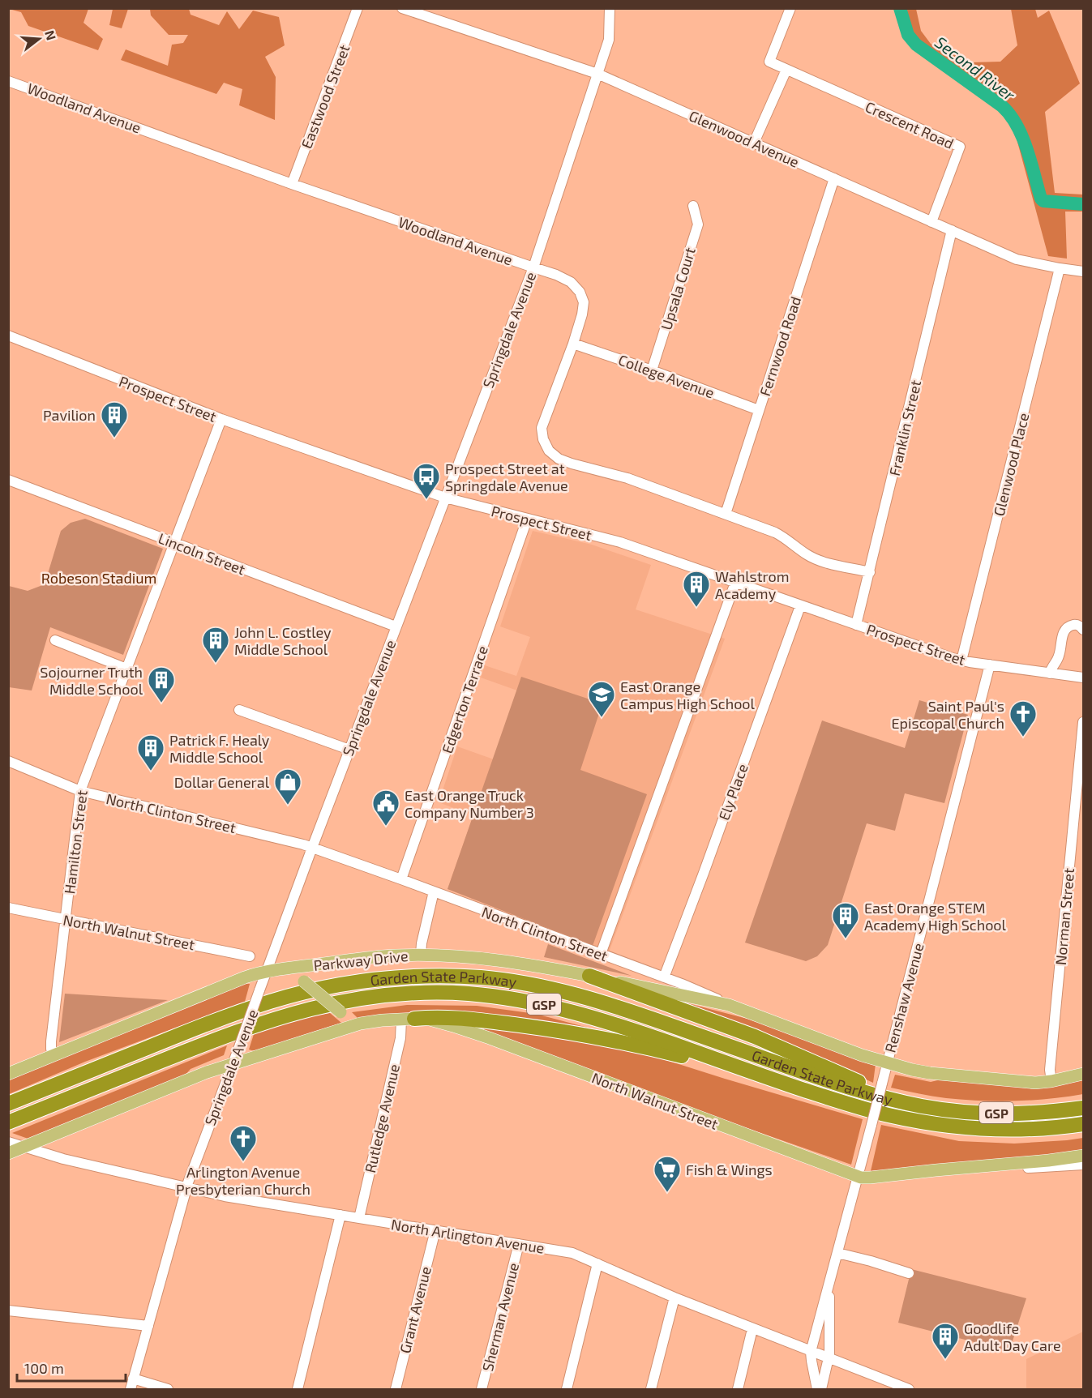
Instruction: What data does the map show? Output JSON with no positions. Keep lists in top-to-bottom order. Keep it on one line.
{"streets":{"highway":["Garden State Parkway","GSP"],"main road":["North Clinton Street","North Walnut Street","Parkway Drive"],"street":["Eastwood Street","Woodland Avenue","Crescent Road","Glenwood Avenue","Upsala Court","Springdale Avenue","Fernwood Road","College Avenue","Prospect Street","Franklin Street","Glenwood Place","Lincoln Street","Edgerton Terrace","Ely Place","Hamilton Street","Norman Street","Renshaw Avenue","Rutledge Avenue","North Arlington Avenue","Grant Avenue","Sherman Avenue"]},"crossings":[["Eastwood Street","Woodland Avenue"],["Woodland Avenue","Springdale Avenue"],["Woodland Avenue","Fernwood Road"],["Woodland Avenue","College Avenue"],["Woodland Avenue","Franklin Street"],["Crescent Road","Glenwood Avenue"],["Glenwood Avenue","Springdale Avenue"],["Glenwood Avenue","Fernwood Road"],["Glenwood Avenue","Franklin Street"],["Glenwood Avenue","Glenwood Place"],["Upsala Court","College Avenue"],["Springdale Avenue","Prospect Street"],["Springdale Avenue","Lincoln Street"],["Springdale Avenue","North Clinton Street"],["Springdale Avenue","North Walnut Street"],["Springdale Avenue","Parkway Drive"],["Springdale Avenue","North Arlington Avenue"],["Fernwood Road","College Avenue"],["Prospect Street","Franklin Street"],["Prospect Street","Glenwood Place"],["Prospect Street","Edgerton Terrace"],["Prospect Street","Ely Place"],["Prospect Street","Hamilton Street"],["Prospect Street","Renshaw Avenue"],["Lincoln Street","Hamilton Street"],["Edgerton Terrace","North Clinton Street"],["Ely Place","North Clinton Street"],["North Clinton Street","Hamilton Street"],["North Clinton Street","Norman Street"],["North Clinton Street","Parkway Drive"],["North Clinton Street","Renshaw Avenue"],["Hamilton Street","North Walnut Street"],["Hamilton Street","Parkway Drive"],["North Walnut Street","Renshaw Avenue"],["North Walnut Street","Rutledge Avenue"],["Renshaw Avenue","North Arlington Avenue"],["Rutledge Avenue","North Arlington Avenue"],["North Arlington Avenue","Grant Avenue"],["North Arlington Avenue","Sherman Avenue"]],"water":["Second River"],"parks":["Robeson Stadium"],"places":{"building":["Pavilion","Wahlstrom Academy","John L. Costley Middle School","Sojourner Truth Middle School","Patrick F. Healy Middle School","East Orange STEM Academy High School","Goodlife Adult Day Care"],"bus stop":["Prospect Street at Springdale Avenue"],"school or university":["East Orange Campus High School"],"church":["Saint Paul's Episcopal Church","Arlington Avenue Presbyterian Church"],"shop":["Dollar General"],"public building":["East Orange Truck Company Number 3"],"supermarket":["Fish & Wings"]},"scale_bar":"100 m","north":"right"}
